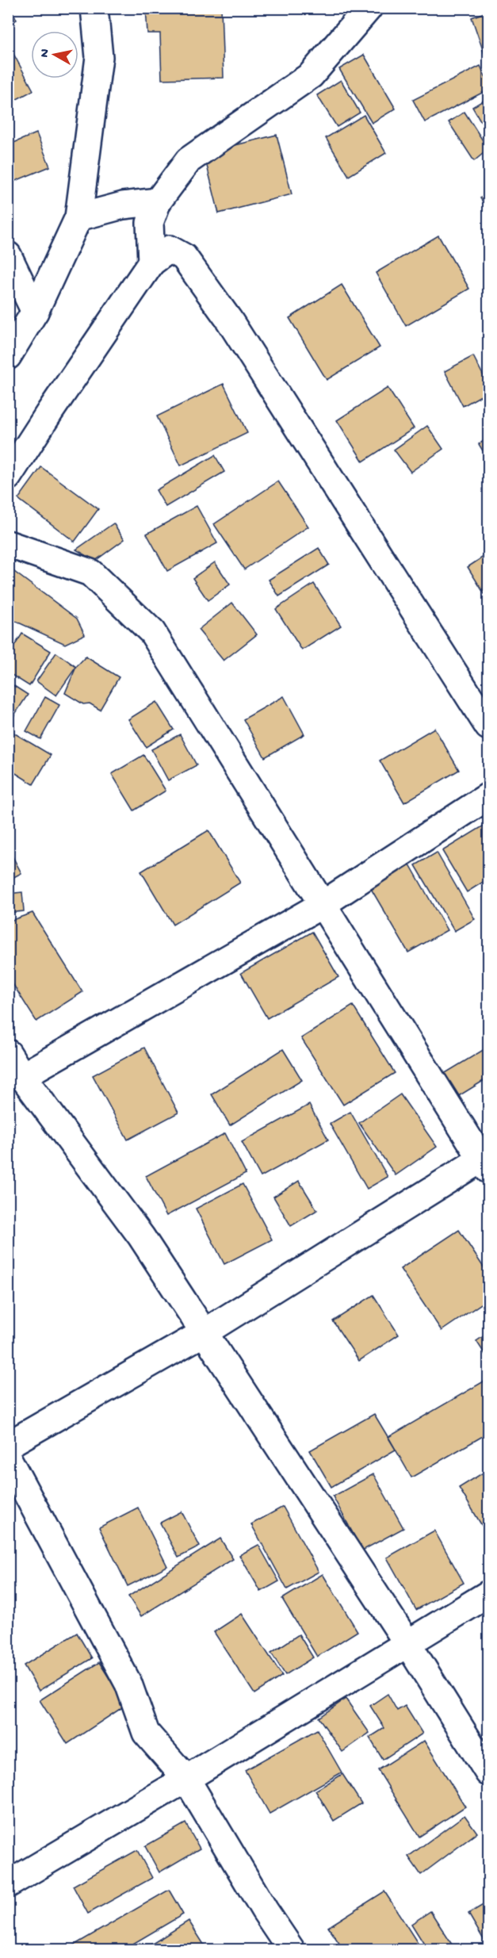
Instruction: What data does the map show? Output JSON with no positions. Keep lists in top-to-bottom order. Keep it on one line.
{"north":"left"}
